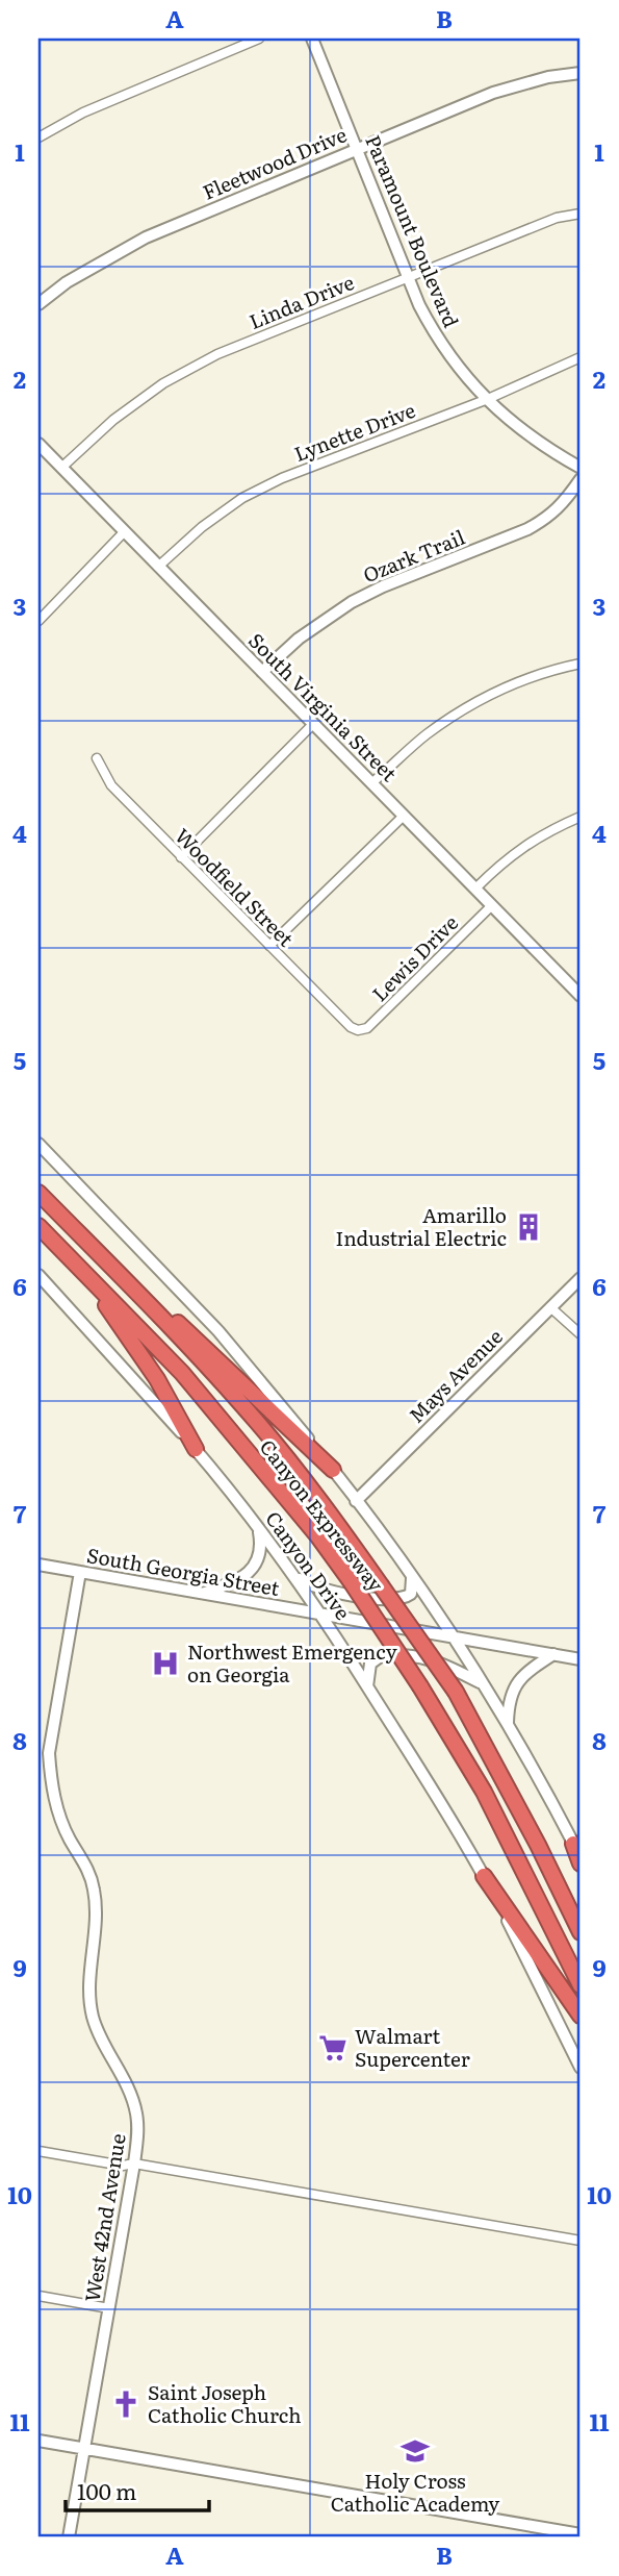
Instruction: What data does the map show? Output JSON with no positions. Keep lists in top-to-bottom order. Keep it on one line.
{"streets":{"highway":["Canyon Expressway"],"street":["Fleetwood Drive","Paramount Boulevard","Linda Drive","Lynette Drive","Ozark Trail","South Virginia Street","Woodfield Street","Lewis Drive","Mays Avenue","Canyon Drive","South Georgia Street","West 42nd Avenue"]},"crossings":[["Fleetwood Drive","Paramount Boulevard"],["Paramount Boulevard","Linda Drive"],["Paramount Boulevard","Lynette Drive"],["Linda Drive","South Virginia Street"],["Lynette Drive","South Virginia Street"],["Ozark Trail","South Virginia Street"],["South Virginia Street","Lewis Drive"],["Woodfield Street","Lewis Drive"],["Canyon Drive","South Georgia Street"],["South Georgia Street","West 42nd Avenue"]],"places":{"building":["Amarillo Industrial Electric"],"hospital":["Northwest Emergency on Georgia"],"supermarket":["Walmart Supercenter"],"church":["Saint Joseph Catholic Church"],"school or university":["Holy Cross Catholic Academy"]},"scale_bar":"100 m","grid":{"columns":["A","B"],"rows":["1","2","3","4","5","6","7","8","9","10","11"]}}
